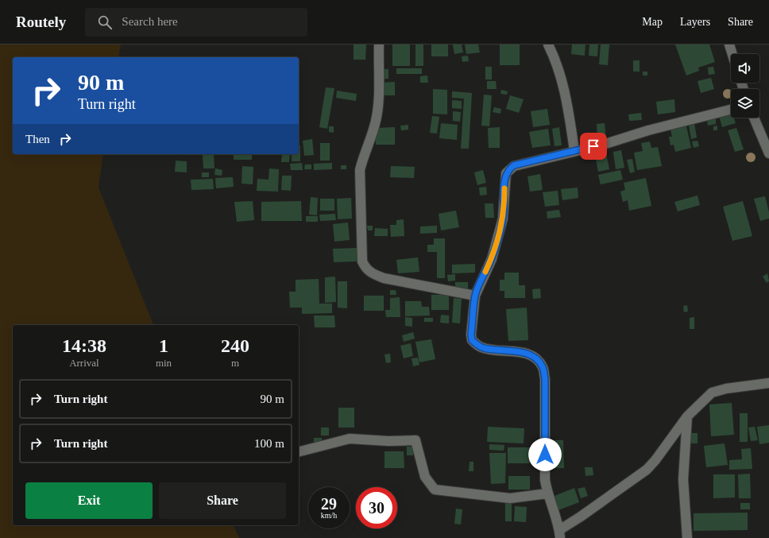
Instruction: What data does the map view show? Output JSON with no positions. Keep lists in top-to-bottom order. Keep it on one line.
{"page":{"header":"Routely","search":"Search here","nav":["Map","Layers","Share"],"turn":["90 m","Turn right"],"then":"Then","eta":["14:38","Arrival","1","min","240","m"],"list":[{"name":"Turn right","value":"90 m"},{"name":"Turn right","value":"100 m"}],"buttons":["Exit","Share"],"speed":"29 km/h","limit":"30"}}
